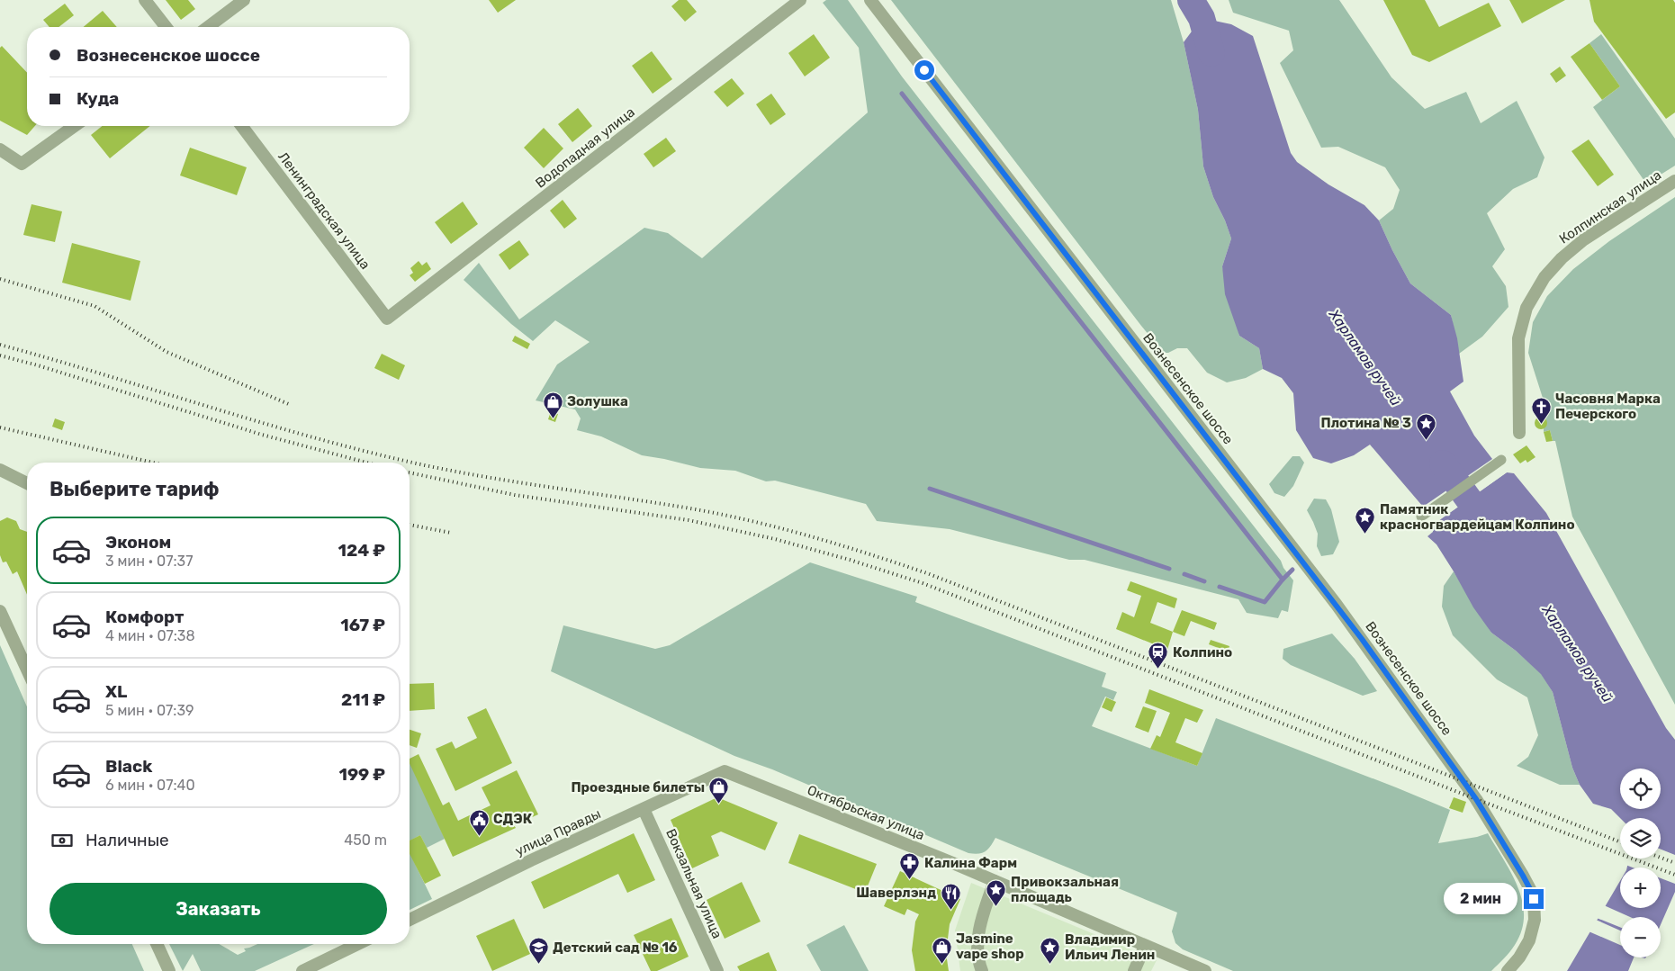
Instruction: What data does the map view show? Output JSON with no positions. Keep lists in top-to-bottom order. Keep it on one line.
{"streets":{"street":["Водопадная улица","Колпинская улица","Ленинградская улица","Вознесенское шоссе","Октябрьская улица","улица Правды","Вокзальная улица"]},"crossings":[["Водопадная улица","Ленинградская улица"],["Октябрьская улица","улица Правды"],["улица Правды","Вокзальная улица"]],"water":["Харламов ручей"],"places":{"shop":["Золушка","Проездные билеты","Jasmine vape shop"],"church":["Часовня Марка Печерского"],"place":["Плотина № 3","Памятник красногвардейцам Колпино","Привокзальная площадь","Владимир Ильич Ленин"],"station":["Колпино"],"public building":["СДЭК"],"pharmacy":["Калина Фарм"],"restaurant":["Шаверлэнд"],"school or university":["Детский сад № 16"]},"page":{"banner":["Вознесенское шоссе","Куда"],"heading":"Выберите тариф","list":[{"name":"Эконом","note":"3 мин · 07:37","value":"124 ₽"},{"name":"Комфорт","note":"4 мин · 07:38","value":"167 ₽"},{"name":"XL","note":"5 мин · 07:39","value":"211 ₽"},{"name":"Black","note":"6 мин · 07:40","value":"199 ₽"}],"map_buttons":["+","−"],"pay":["Наличные","450 m"],"buttons":"Заказать","bubble":"2 мин"}}
